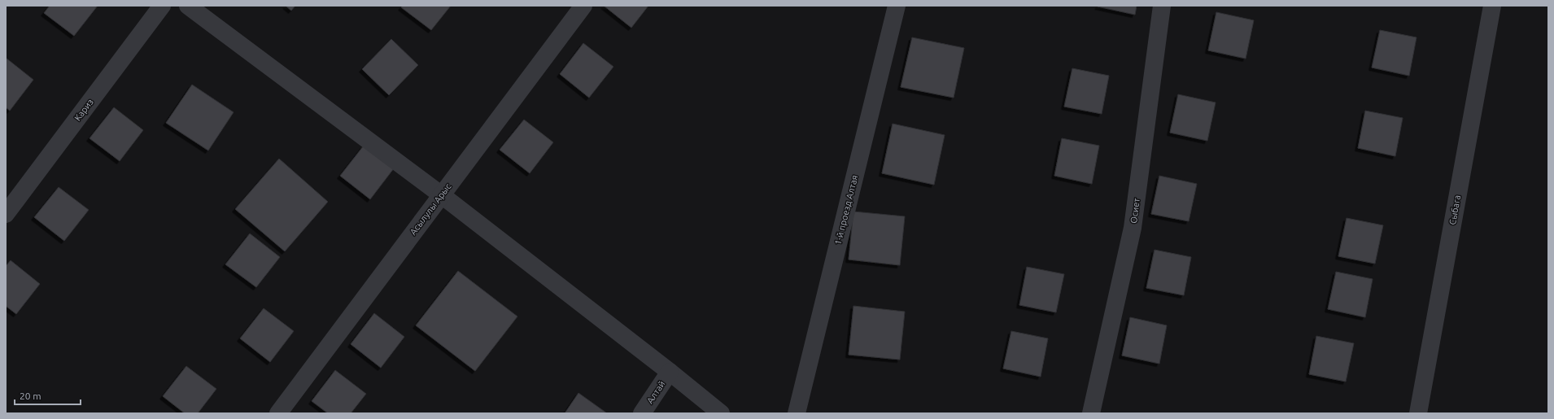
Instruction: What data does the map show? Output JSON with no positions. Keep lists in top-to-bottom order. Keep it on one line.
{"streets":{"street":["Кариз","Асылулы Арыс","1-й проезд Алтая","Сыбага","Осиет","Алтай"]},"scale_bar":"20 m"}
